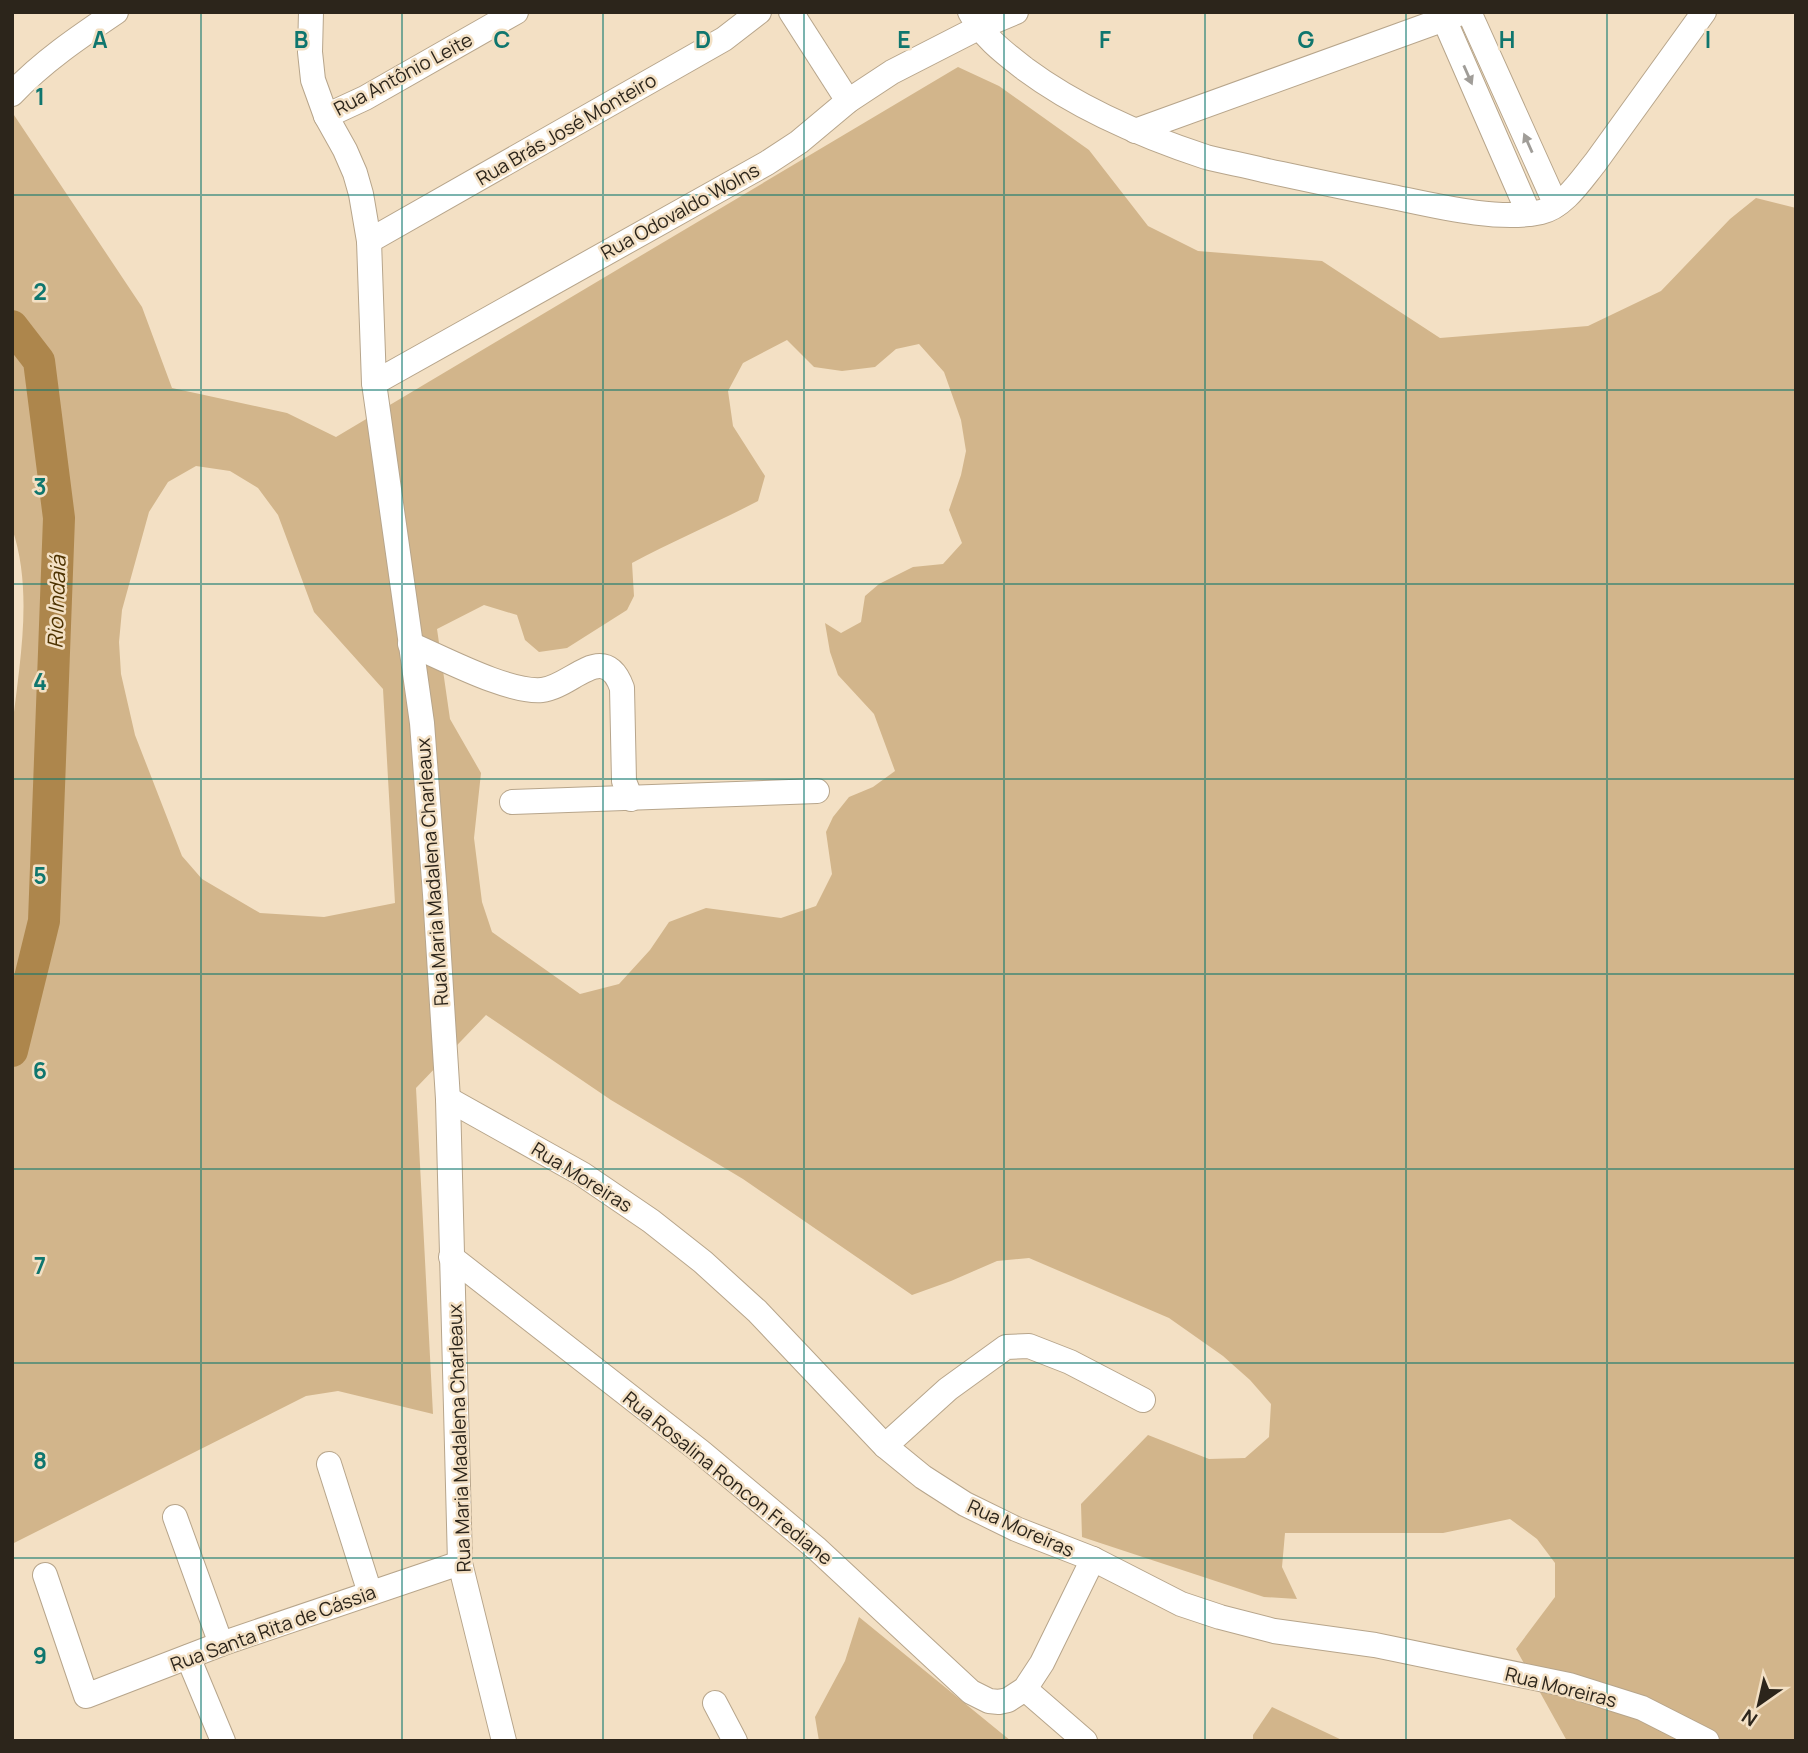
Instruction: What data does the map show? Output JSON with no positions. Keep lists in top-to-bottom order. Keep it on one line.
{"streets":{"street":["Rua Antônio Leite","Rua Brás José Monteiro","Rua Odovaldo Wolns","Rua Maria Madalena Charleaux","Rua Moreiras","Rua Rosalina Roncon Frediane","Rua Santa Rita de Cássia"]},"crossings":[["Rua Antônio Leite","Rua Maria Madalena Charleaux"],["Rua Brás José Monteiro","Rua Maria Madalena Charleaux"],["Rua Odovaldo Wolns","Rua Maria Madalena Charleaux"],["Rua Maria Madalena Charleaux","Rua Moreiras"],["Rua Maria Madalena Charleaux","Rua Rosalina Roncon Frediane"],["Rua Maria Madalena Charleaux","Rua Santa Rita de Cássia"]],"water":["Rio Indaiá"],"north":"bottom left","grid":{"columns":["A","B","C","D","E","F","G","H","I"],"rows":["1","2","3","4","5","6","7","8","9"]}}
